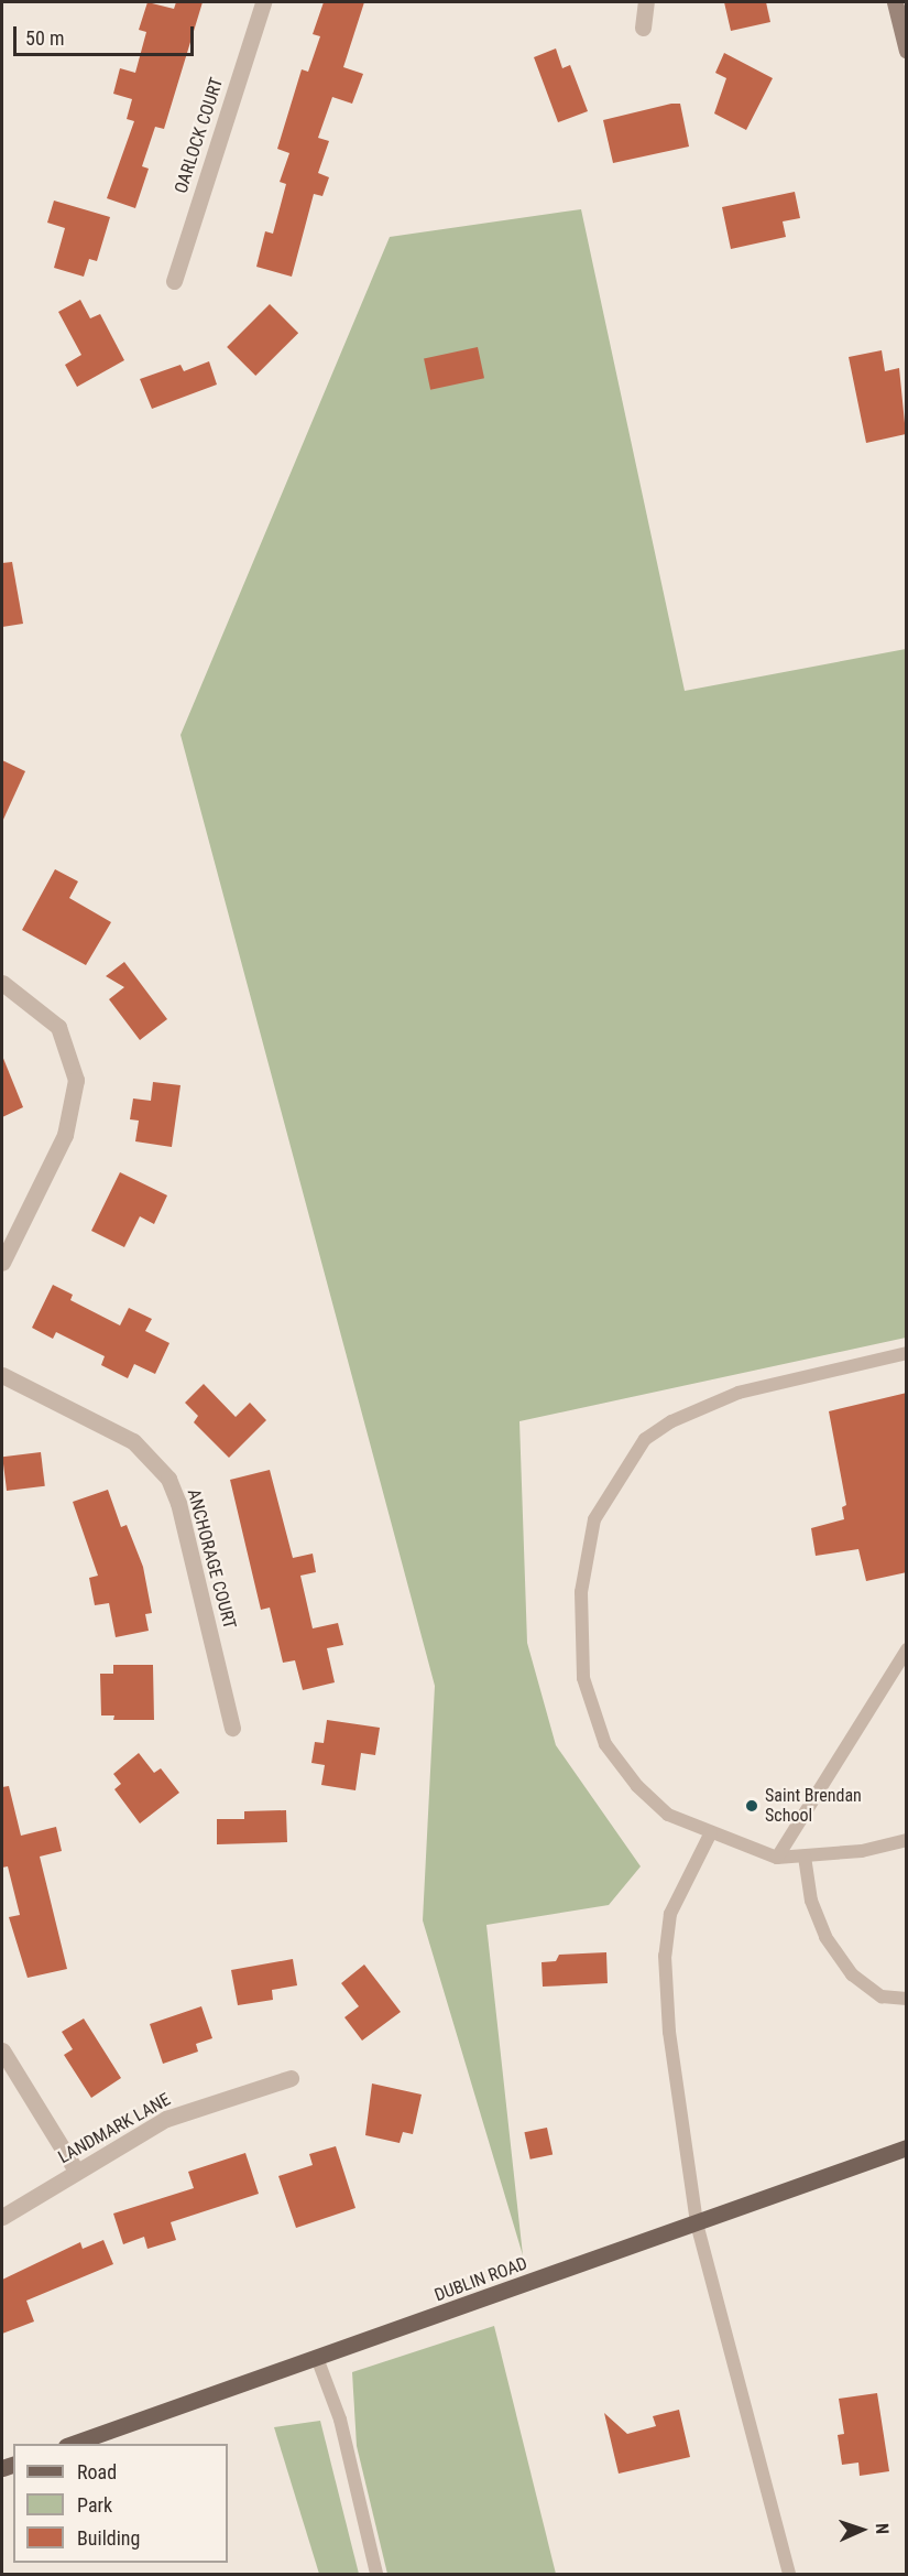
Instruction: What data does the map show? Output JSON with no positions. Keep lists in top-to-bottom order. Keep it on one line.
{"streets":{"main road":["DUBLIN ROAD"],"street":["OARLOCK COURT","ANCHORAGE COURT","LANDMARK LANE"]},"places":["Saint Brendan School"],"legend":["Road","Park","Building"],"scale_bar":"50 m","north":"right"}
